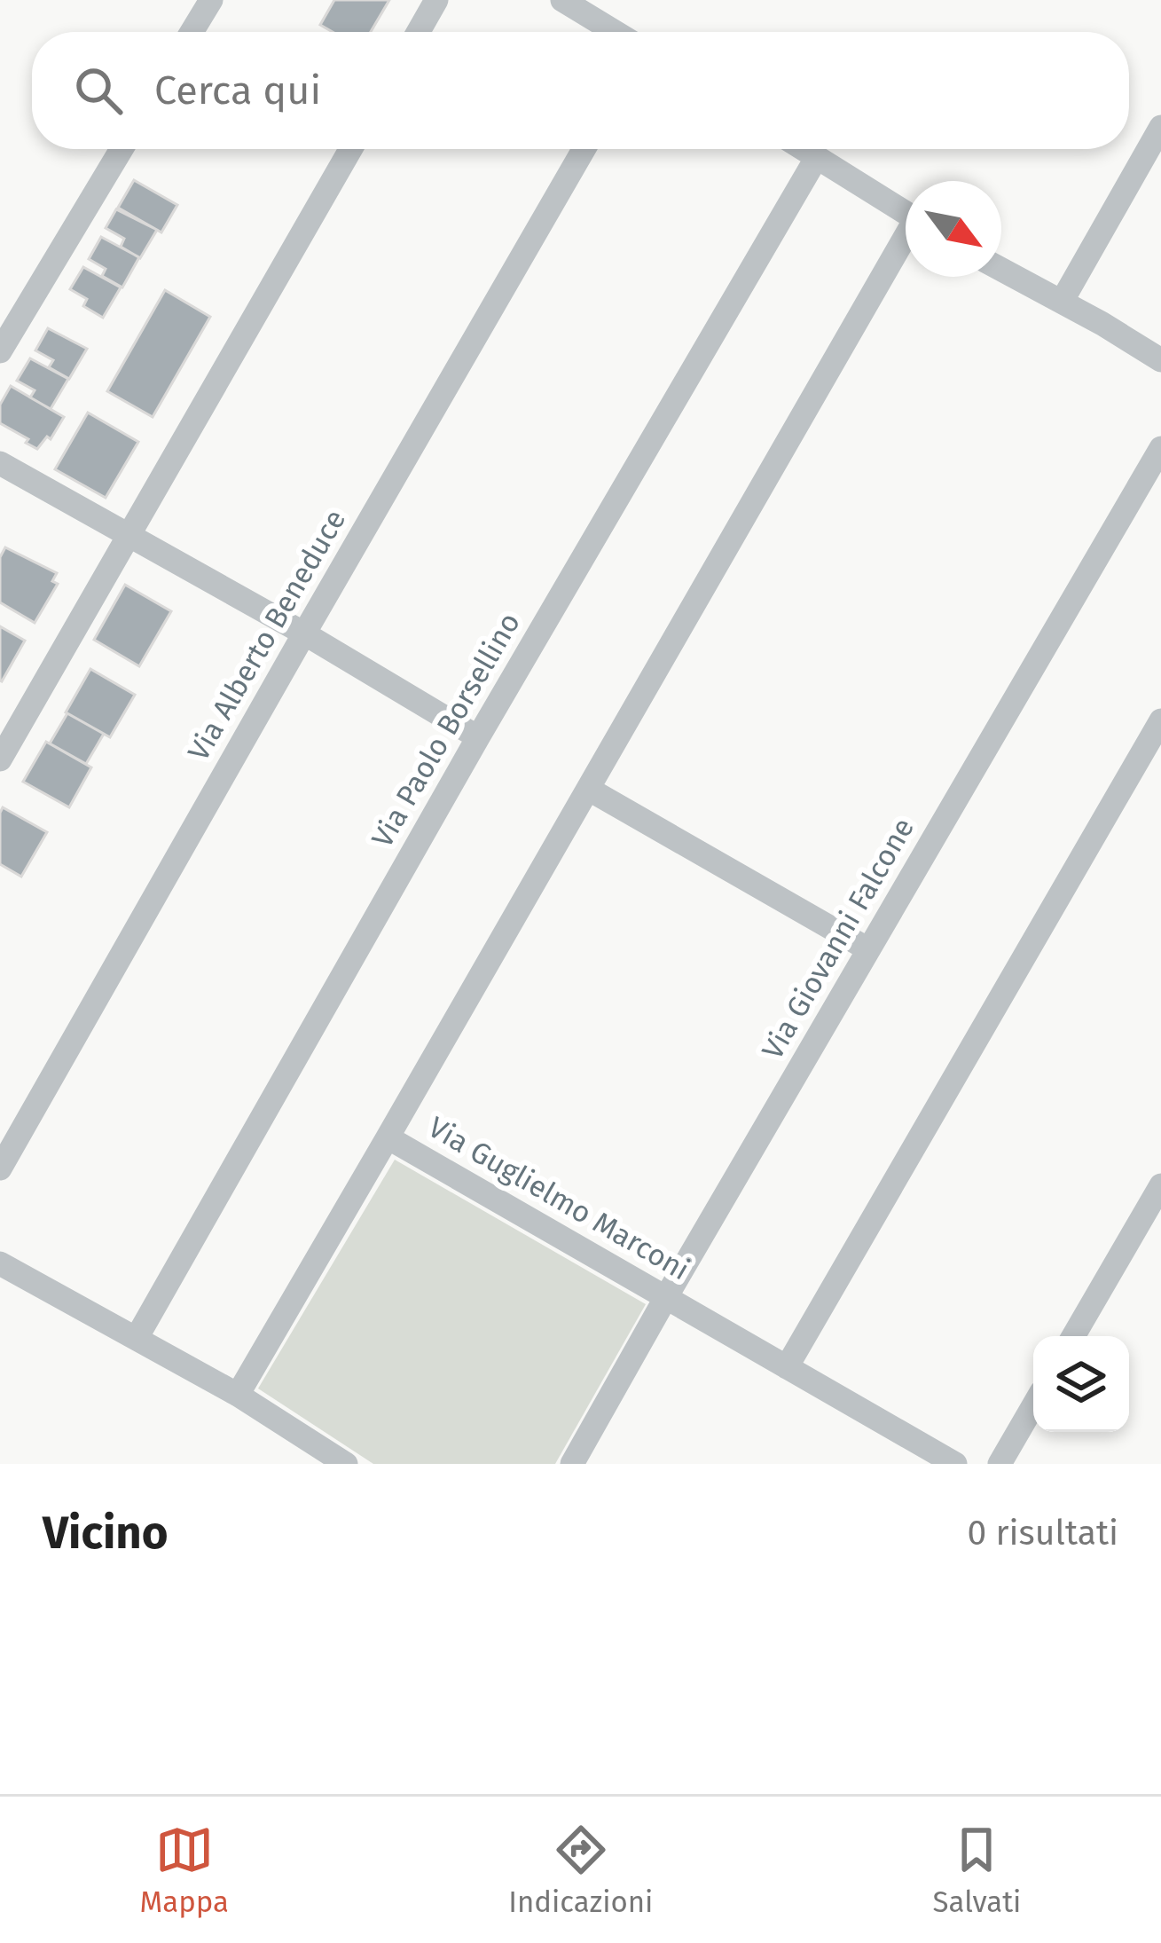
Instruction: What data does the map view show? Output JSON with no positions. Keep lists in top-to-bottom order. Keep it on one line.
{"streets":{"street":["Via Alberto Beneduce","Via Paolo Borsellino","Via Giovanni Falcone","Via Guglielmo Marconi"]},"crossings":[["Via Giovanni Falcone","Via Guglielmo Marconi"]],"north":"bottom right","page":{"search":"Cerca qui","heading":["Vicino","0 risultati"],"nav":["Mappa","Indicazioni","Salvati"]}}
